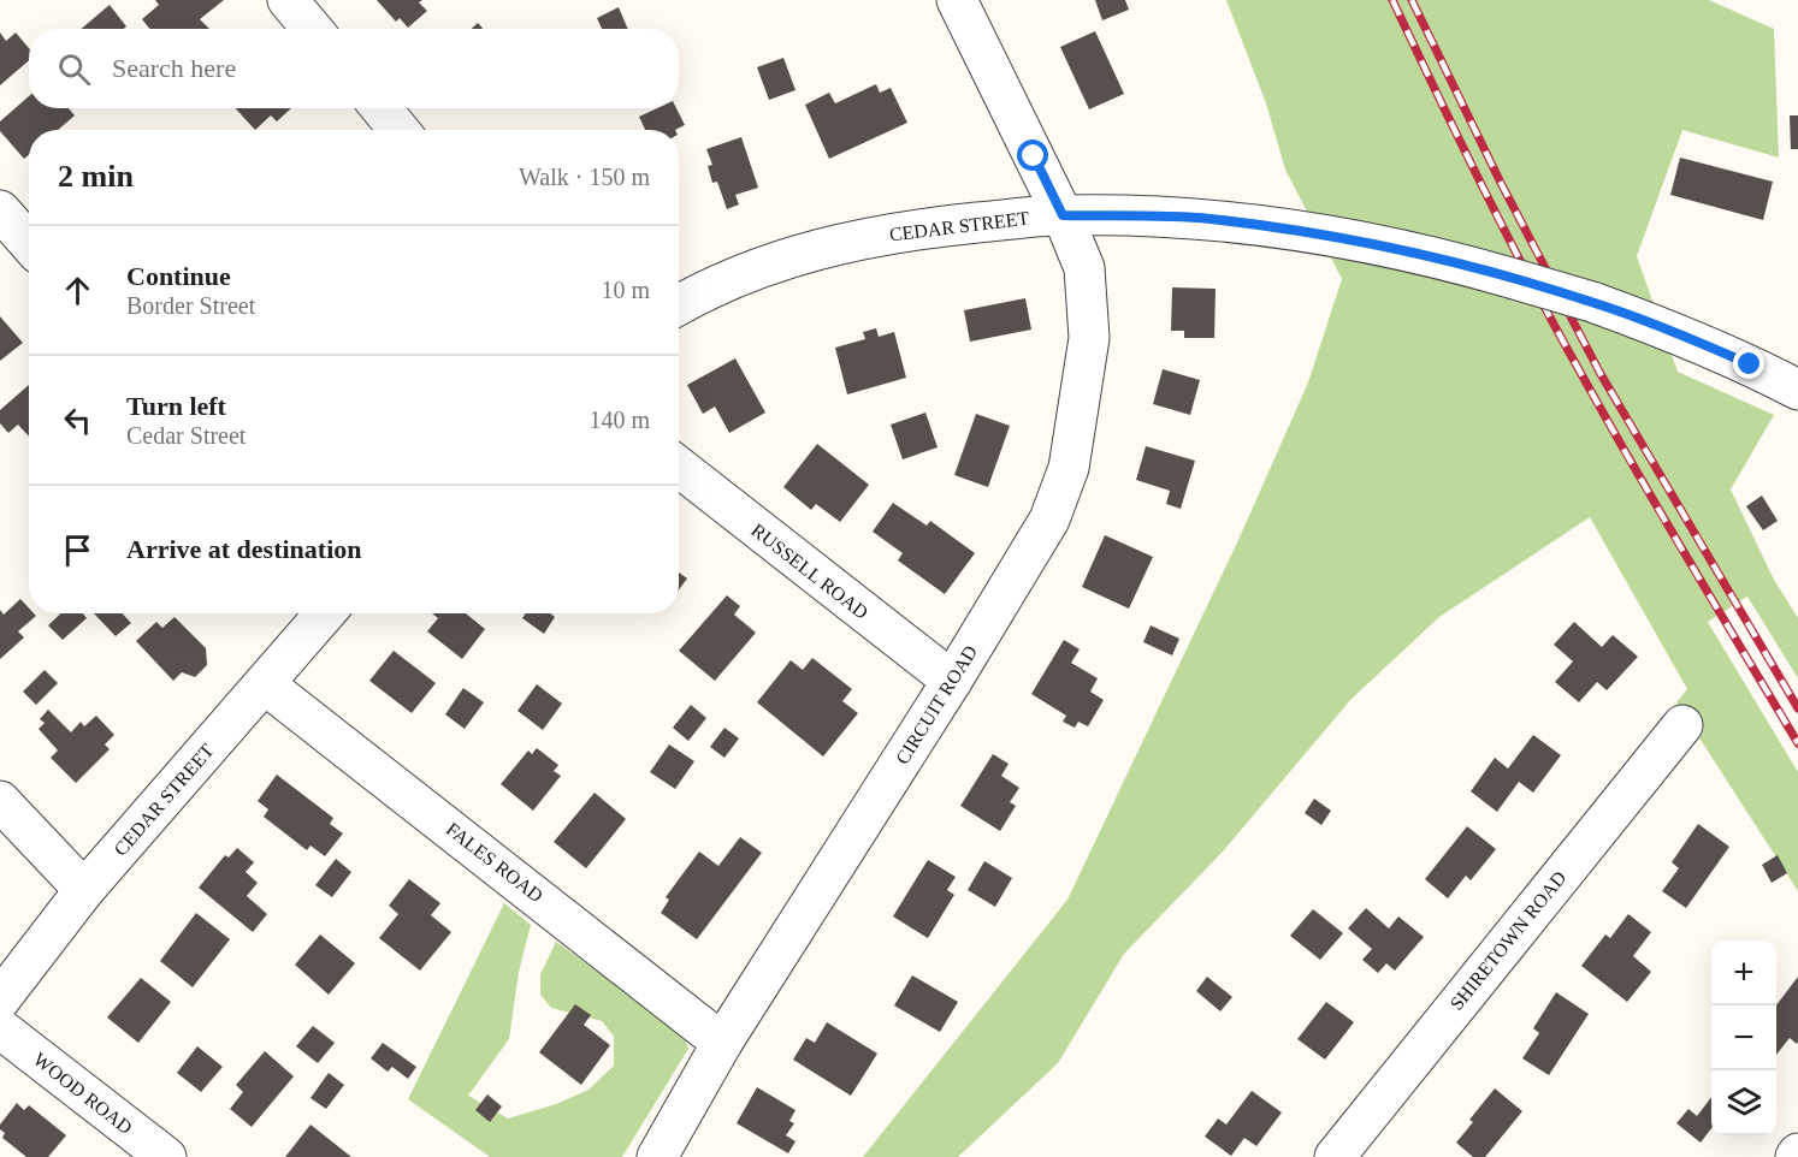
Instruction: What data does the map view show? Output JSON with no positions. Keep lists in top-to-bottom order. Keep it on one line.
{"streets":{"street":["CEDAR STREET","RUSSELL ROAD","CIRCUIT ROAD","FALES ROAD","SHIRETOWN ROAD","WOOD ROAD"]},"crossings":[["CEDAR STREET","CIRCUIT ROAD"],["CEDAR STREET","FALES ROAD"],["RUSSELL ROAD","CIRCUIT ROAD"],["CIRCUIT ROAD","FALES ROAD"]],"page":{"search":"Search here","heading":["2 min","Walk · 150 m"],"list":[["Continue","Border Street","10 m"],["Turn left","Cedar Street","140 m"],"Arrive at destination"],"map_buttons":["+","−"]}}
